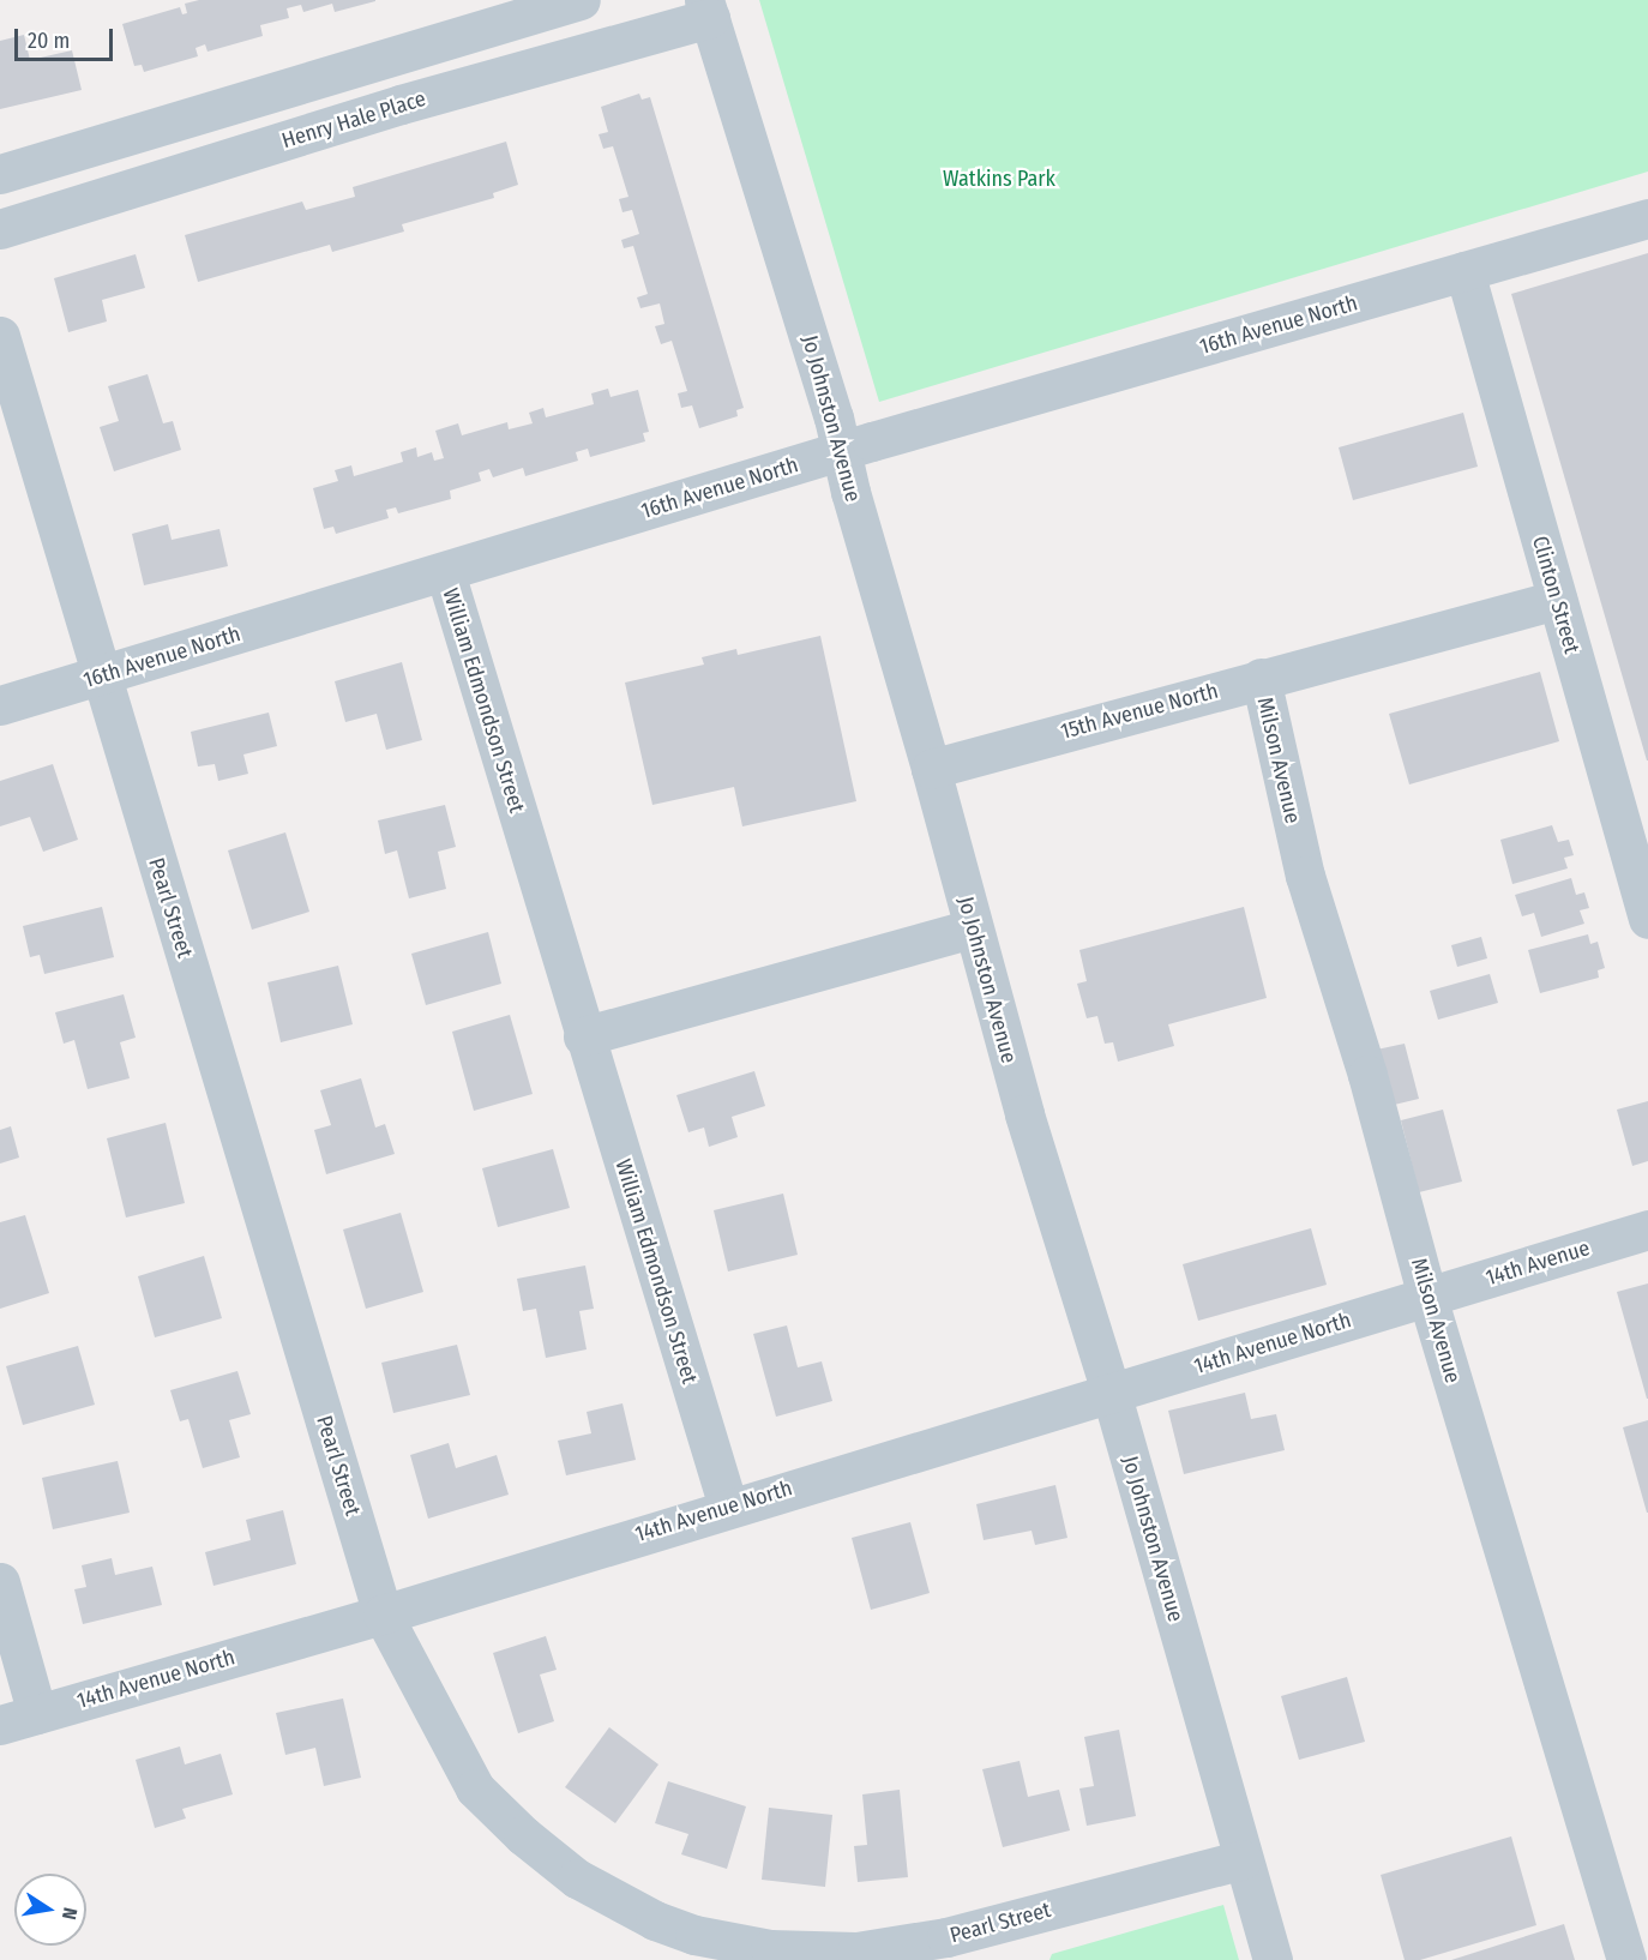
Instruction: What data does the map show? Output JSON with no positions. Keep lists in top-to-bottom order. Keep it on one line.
{"streets":{"street":["Henry Hale Place","16th Avenue North","Jo Johnston Avenue","Clinton Street","William Edmondson Street","15th Avenue North","Milson Avenue","Pearl Street","14th Avenue","14th Avenue North"]},"crossings":[["Henry Hale Place","Jo Johnston Avenue"],["16th Avenue North","Jo Johnston Avenue"],["16th Avenue North","Clinton Street"],["16th Avenue North","William Edmondson Street"],["16th Avenue North","Pearl Street"],["Jo Johnston Avenue","15th Avenue North"],["Jo Johnston Avenue","Pearl Street"],["Jo Johnston Avenue","14th Avenue North"],["Clinton Street","15th Avenue North"],["William Edmondson Street","14th Avenue North"],["15th Avenue North","Milson Avenue"],["Milson Avenue","14th Avenue"],["Milson Avenue","14th Avenue North"],["Pearl Street","14th Avenue North"],["14th Avenue","14th Avenue North"]],"parks":["Watkins Park"],"scale_bar":"20 m","north":"right"}
